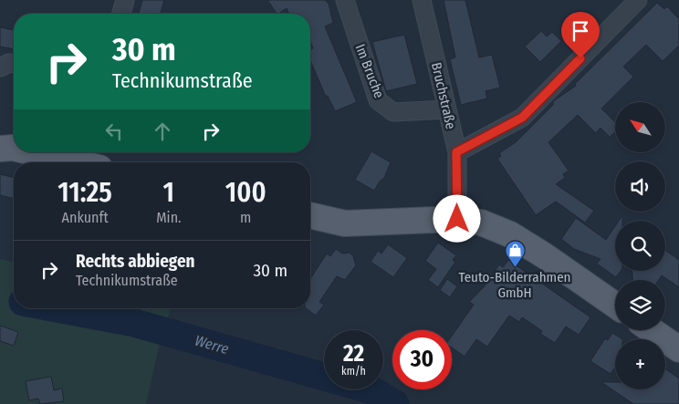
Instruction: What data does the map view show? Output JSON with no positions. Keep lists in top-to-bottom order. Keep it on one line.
{"streets":{"street":["Im Bruche","Bruchstraße"]},"crossings":[["Im Bruche","Bruchstraße"]],"water":["Werre"],"places":{"shop":["Teuto-Bilderrahmen GmbH"]},"north":"top left","page":{"turn":["30 m","Technikumstraße"],"map_buttons":"+","eta":["11:25","Ankunft","1","Min.","100","m"],"list":[{"name":"Rechts abbiegen","note":"Technikumstraße","value":"30 m"}],"speed":"22 km/h","limit":"30"}}
